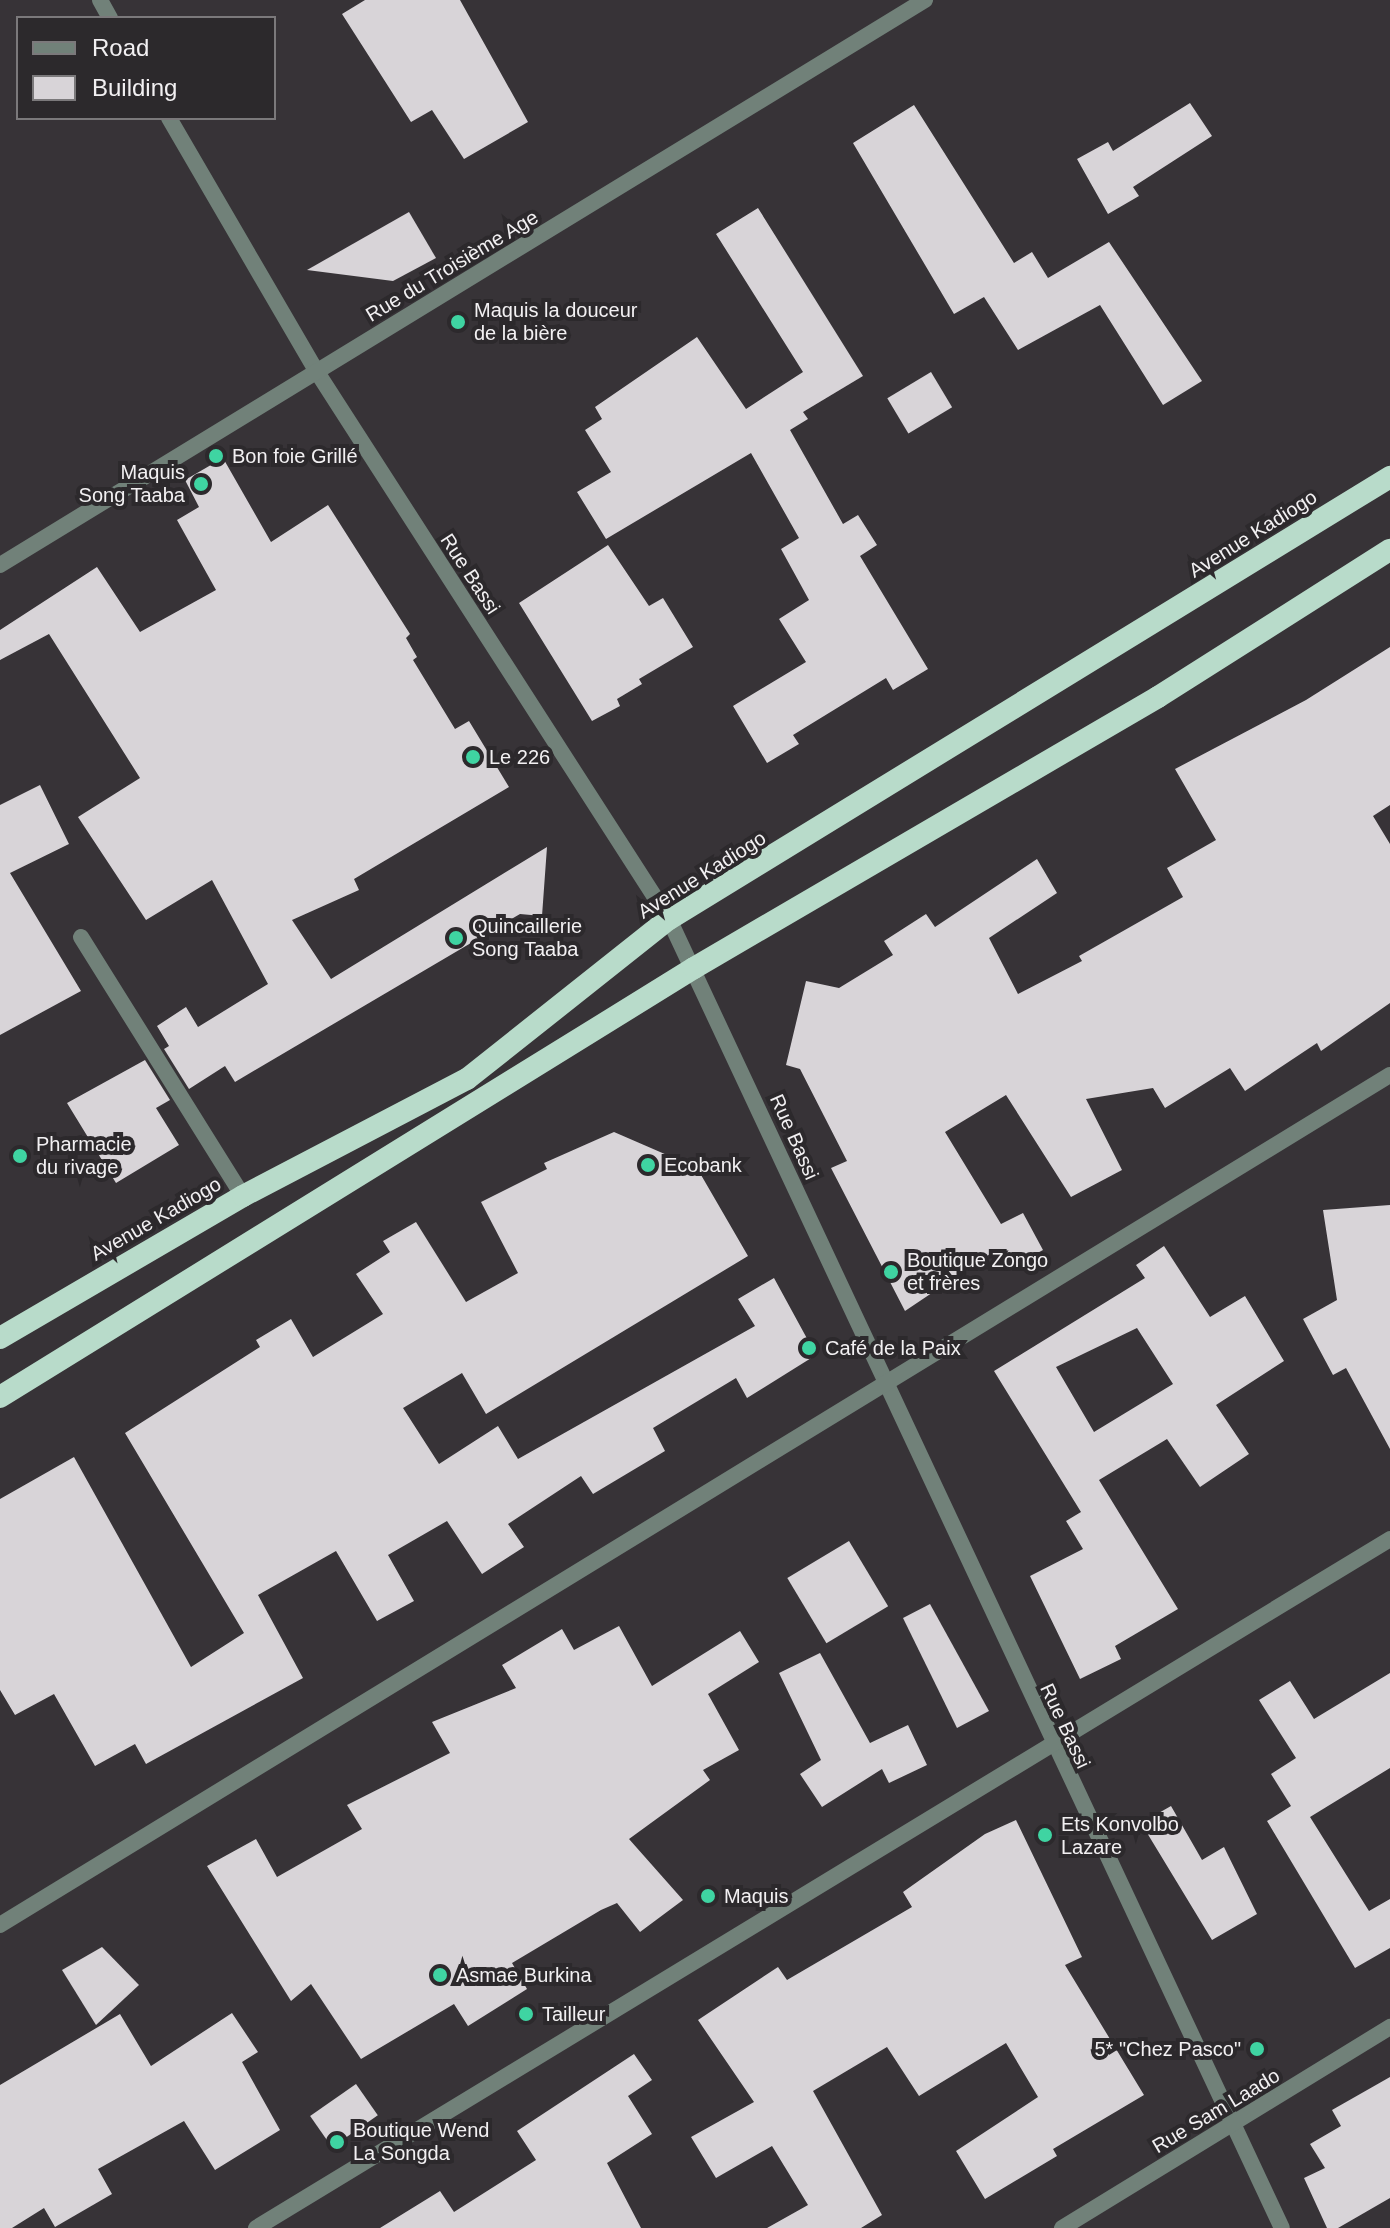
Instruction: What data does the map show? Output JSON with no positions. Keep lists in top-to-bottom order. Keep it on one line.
{"streets":{"highway":["Avenue Kadiogo"],"street":["Rue du Troisième Age","Rue Bassi","Rue Sam Laado"]},"crossings":[["Rue du Troisième Age","Rue Bassi"],["Avenue Kadiogo","Rue Bassi"],["Rue Bassi","Rue Sam Laado"]],"places":["Maquis la douceur de la bière","Bon foie Grillé","Maquis Song Taaba","Le 226","Quincaillerie Song Taaba","Pharmacie du rivage","Ecobank","Boutique Zongo et frères","Café de la Paix","Ets Konvolbo Lazare","Maquis","Asmae Burkina","Tailleur","5* \"Chez Pasco\"","Boutique Wend La Songda"],"legend":["Road","Building"]}
